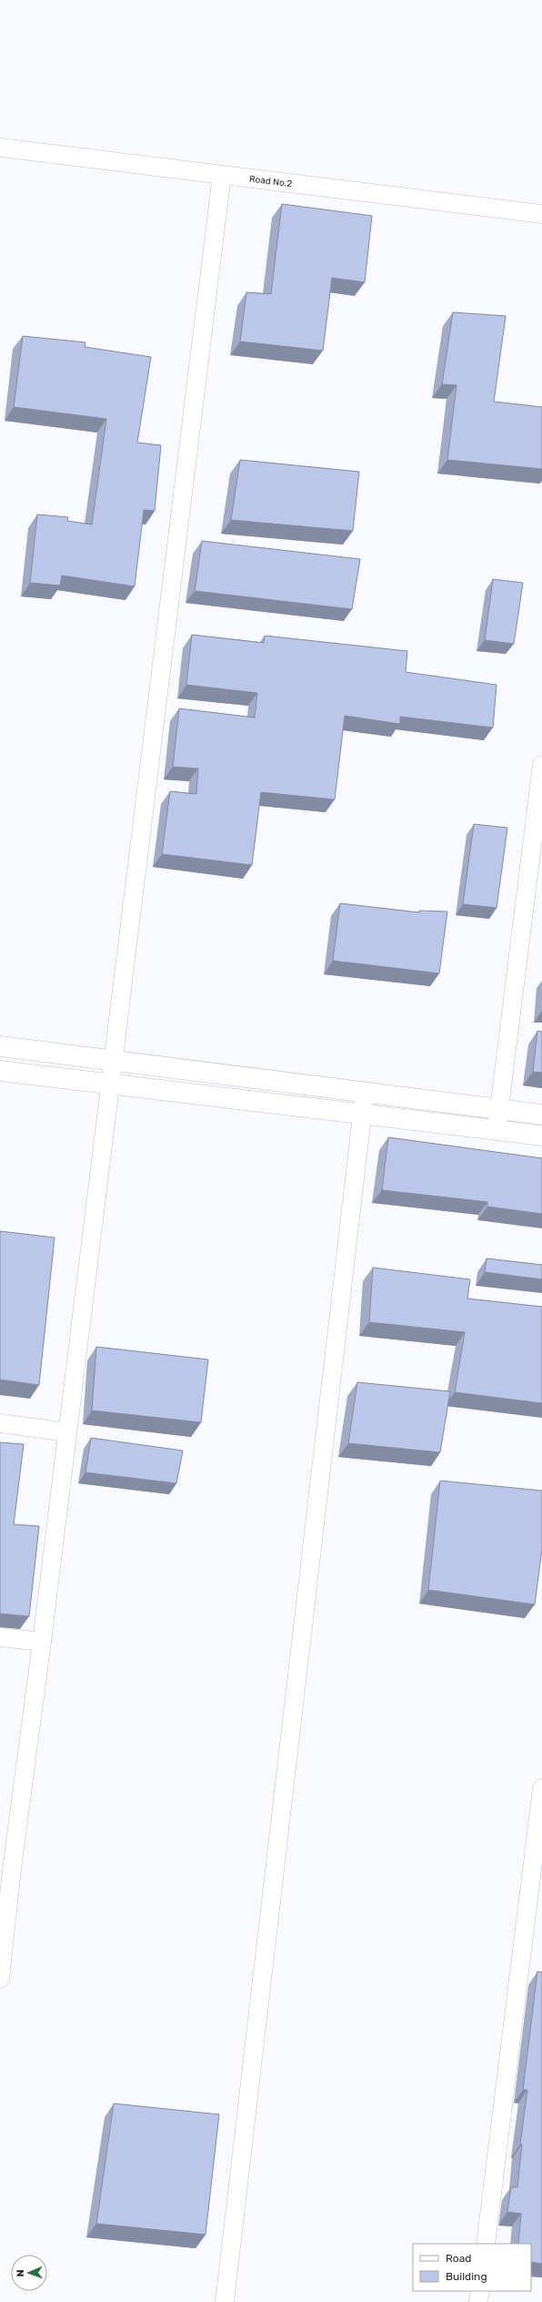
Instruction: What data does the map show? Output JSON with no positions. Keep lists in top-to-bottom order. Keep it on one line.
{"streets":{"street":["Road No.2"]},"legend":["Road","Building"],"north":"left"}
